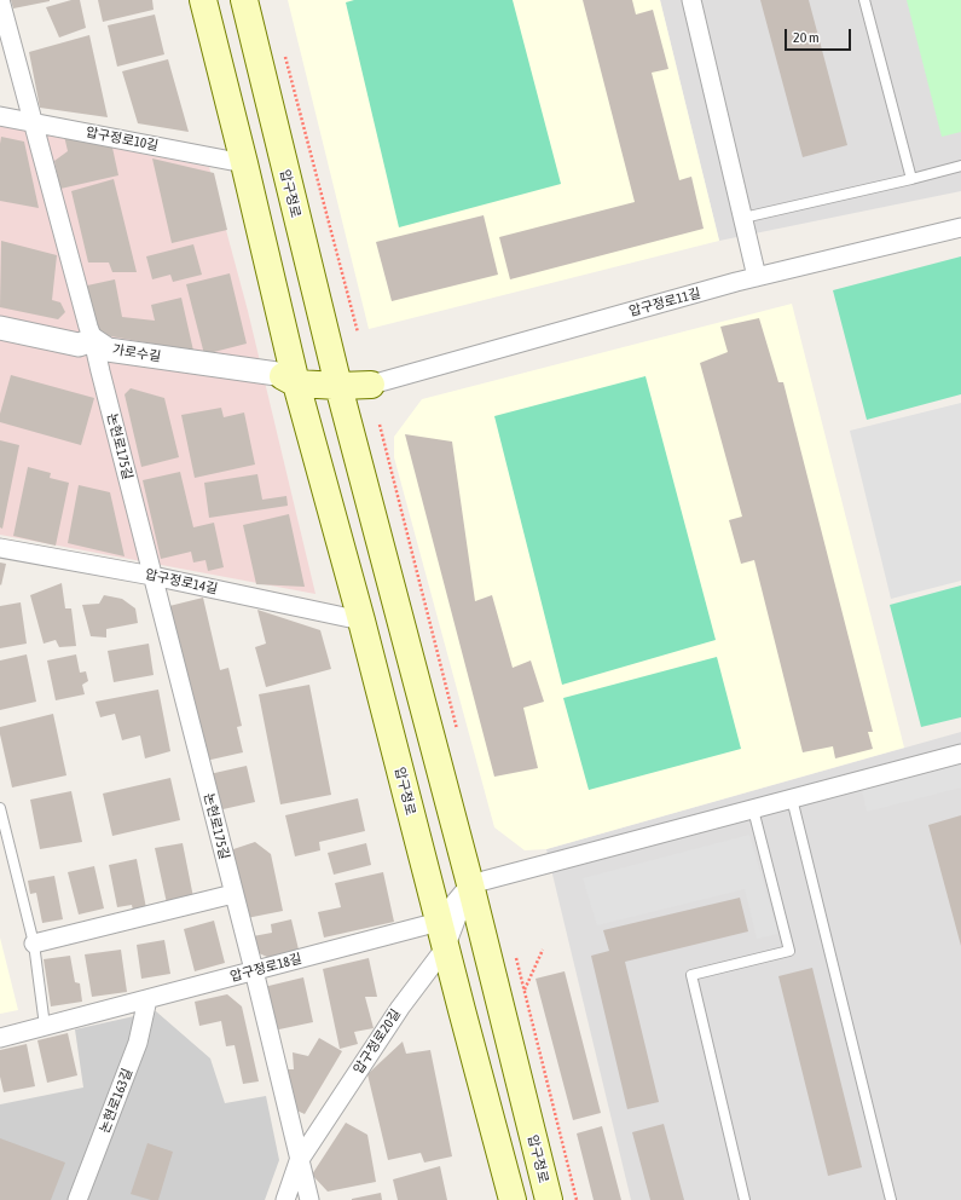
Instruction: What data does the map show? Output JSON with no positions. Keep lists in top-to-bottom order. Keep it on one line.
{"streets":{"main road":["압구정로"],"street":["압구정로10길","압구정로11길","가로수길","논현로175길","압구정로14길","압구정로18길","압구정로20길","논현로163길"]},"crossings":[["압구정로10길","압구정로"],["압구정로10길","논현로175길"],["압구정로","가로수길"],["압구정로","압구정로14길"],["압구정로","압구정로18길"],["압구정로","압구정로20길"],["가로수길","논현로175길"],["논현로175길","압구정로14길"],["논현로175길","압구정로18길"],["논현로175길","압구정로20길"],["압구정로18길","논현로163길"]],"scale_bar":"20 m"}
